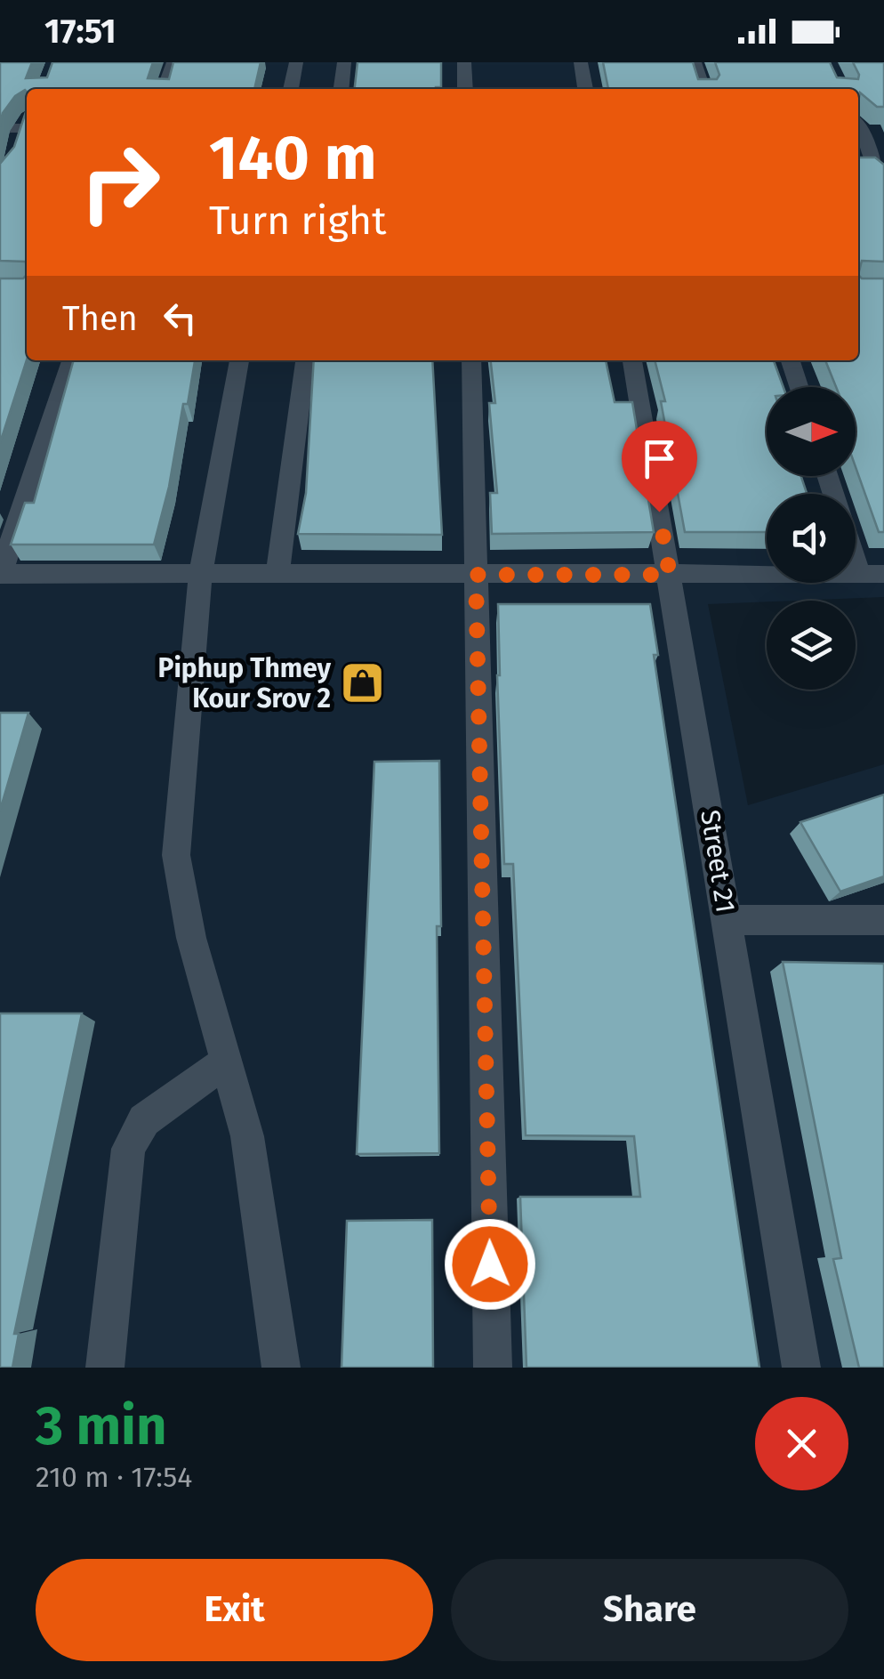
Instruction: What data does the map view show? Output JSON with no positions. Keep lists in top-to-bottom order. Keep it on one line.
{"streets":{"street":["Street 21"]},"places":{"shop":["Piphup Thmey Kour Srov 2"]},"north":"right","page":{"status":"17:51","turn":["140 m","Turn right"],"then":"Then","heading":["3 min","210 m · 17:54"],"buttons":["Exit","Share"]}}
